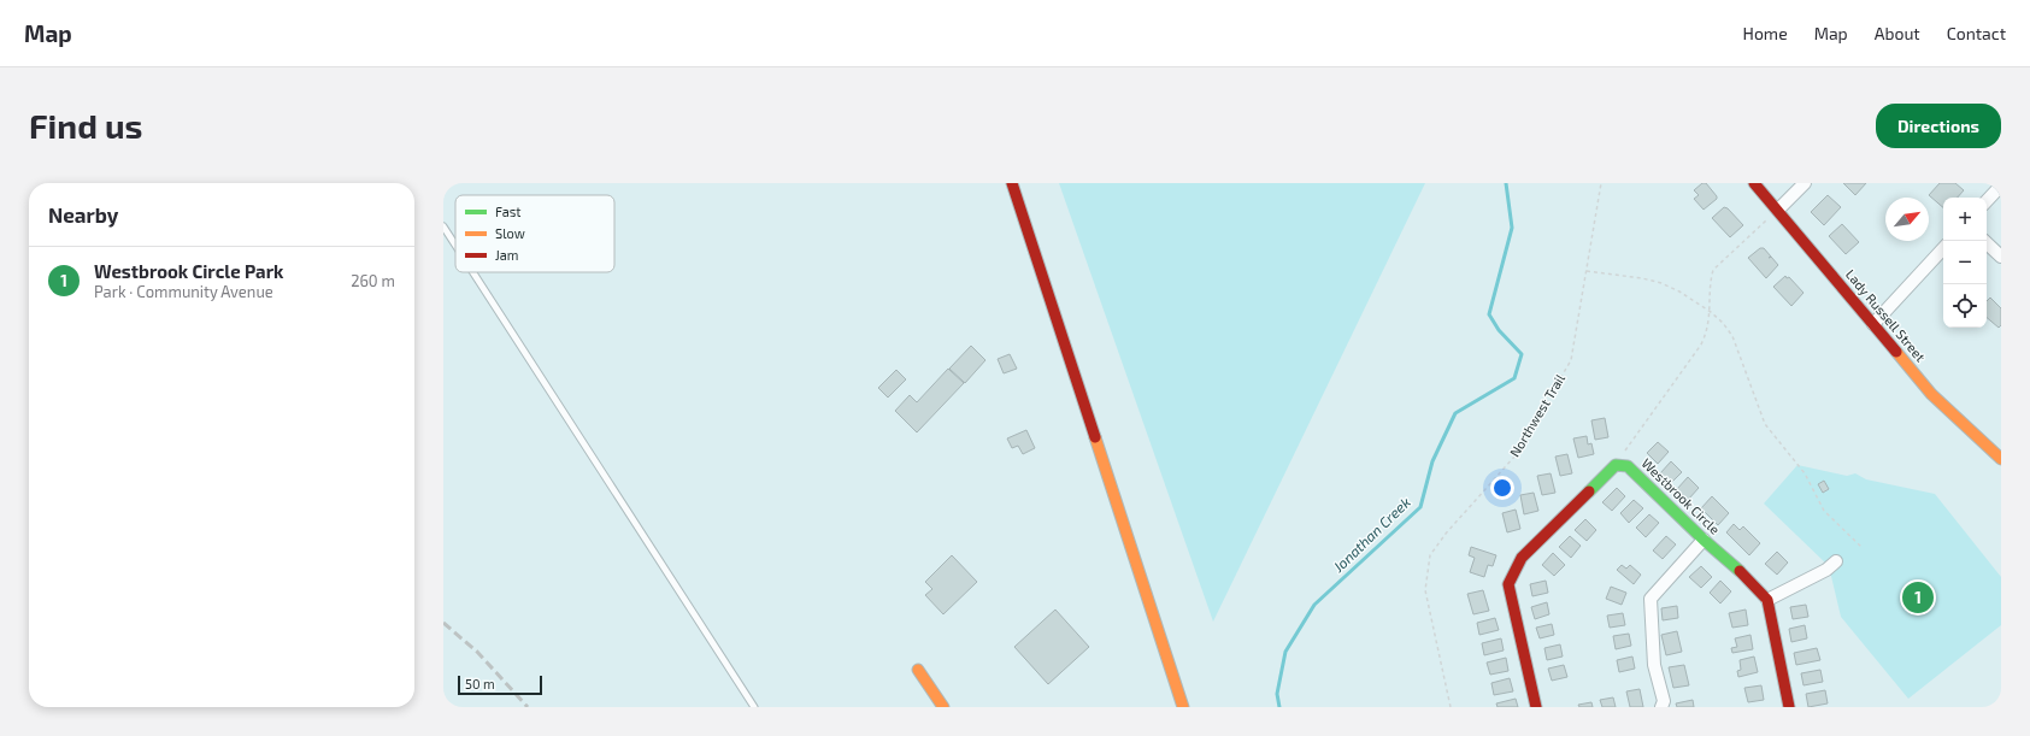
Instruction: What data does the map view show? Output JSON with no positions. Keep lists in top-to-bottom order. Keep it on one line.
{"streets":{"street":["Lady Russell Street","Westbrook Circle"],"path":["Northwest Trail"]},"water":["Jonathan Creek"],"legend":["Fast","Slow","Jam"],"scale_bar":"50 m","north":"top right","page":{"header":"Map","nav":["Home","Map","About","Contact"],"buttons":"Directions","title":"Find us","heading":"Nearby","map_buttons":["+","−"],"list":[{"mark":"1","name":"Westbrook Circle Park","note":"Park · Community Avenue","value":"260 m"}],"pins":"1","scale":"50 m"}}
